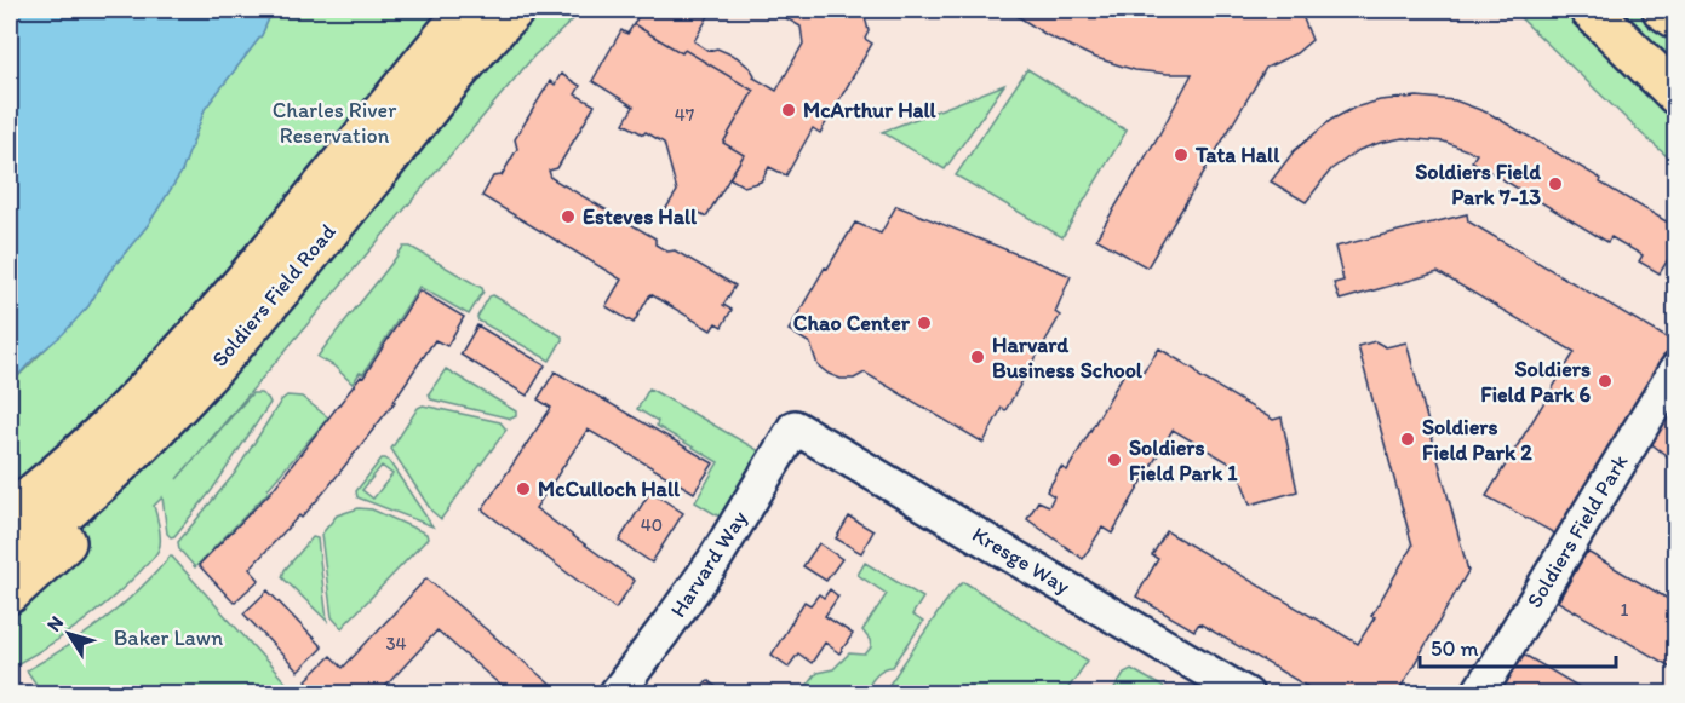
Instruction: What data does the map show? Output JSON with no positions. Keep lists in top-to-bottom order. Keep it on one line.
{"streets":{"highway":["Soldiers Field Road"],"street":["Soldiers Field Park","Kresge Way","Harvard Way"]},"crossings":[["Kresge Way","Harvard Way"]],"parks":["Charles River Reservation","Baker Lawn"],"places":["McArthur Hall","Tata Hall","Soldiers Field Park 7-13","Esteves Hall","Chao Center","Harvard Business School","Soldiers Field Park 6","Soldiers Field Park 2","Soldiers Field Park 1","McCulloch Hall"],"house_numbers":["47","40","1","34"],"scale_bar":"50 m","north":"top left"}
